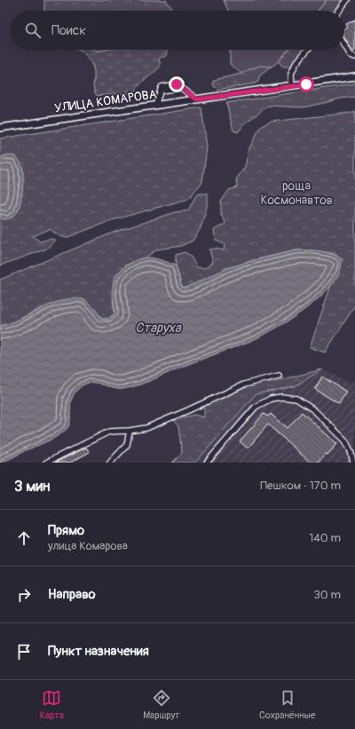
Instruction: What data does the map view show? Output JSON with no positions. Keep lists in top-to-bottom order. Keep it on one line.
{"streets":{"main road":["УЛИЦА КОМАРОВА"]},"water":["Старуха"],"parks":["роща Космонавтов"],"page":{"search":"Поиск","heading":["3 мин","Пешком · 170 m"],"list":[["Прямо","улица Комарова","140 m"],["Направо","30 m"],"Пункт назначения"],"nav":["Карта","Маршрут","Сохранённые"]}}
